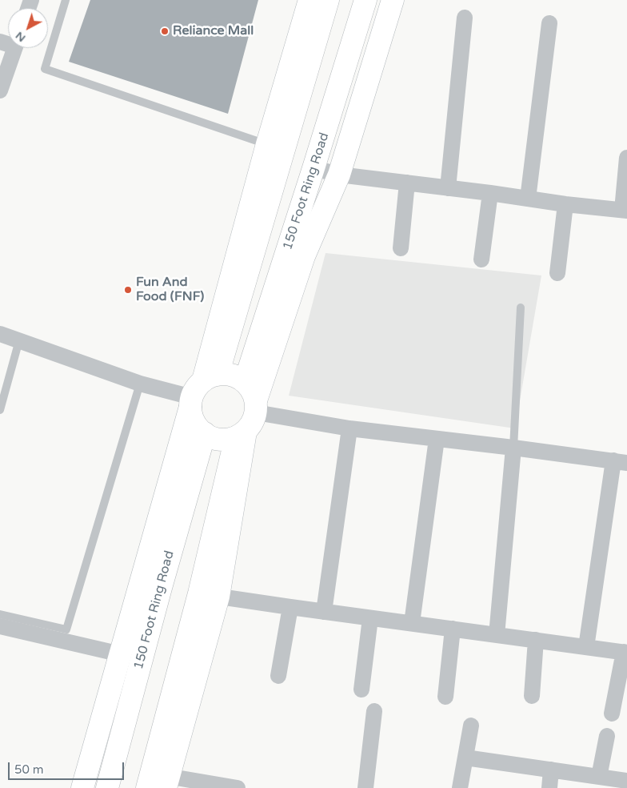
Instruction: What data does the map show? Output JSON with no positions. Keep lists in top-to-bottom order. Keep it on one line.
{"streets":{"main road":["150 Foot Ring Road"]},"places":["Reliance Mall","Fun And Food (FNF)"],"scale_bar":"50 m","north":"bottom left"}
